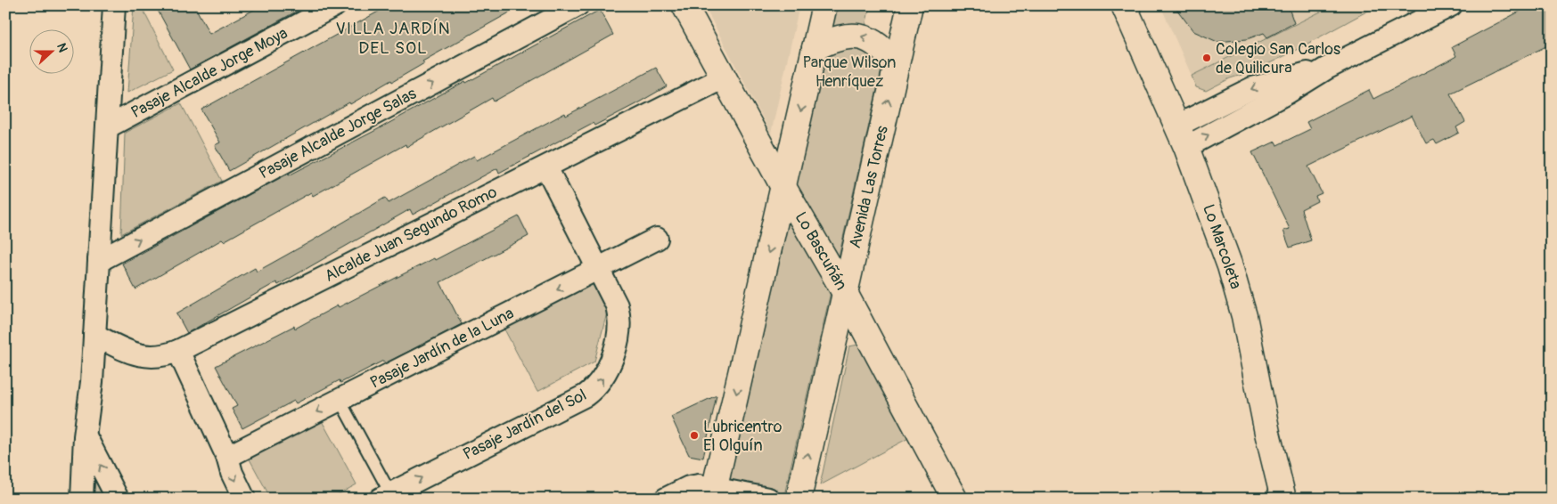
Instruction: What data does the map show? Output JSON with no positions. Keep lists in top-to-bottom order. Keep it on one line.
{"streets":{"street":["Pasaje Alcalde Jorge Moya","Pasaje Alcalde Jorge Salas","Avenida Las Torres","Alcalde Juan Segundo Romo","Lo Marcoleta","Lo Bascuñán","Pasaje Jardín de la Luna","Pasaje Jardín del Sol"]},"crossings":[["Avenida Las Torres","Lo Bascuñán"],["Alcalde Juan Segundo Romo","Lo Bascuñán"],["Alcalde Juan Segundo Romo","Pasaje Jardín del Sol"],["Pasaje Jardín de la Luna","Pasaje Jardín del Sol"]],"one_way":["Pasaje Alcalde Jorge Salas","Pasaje Jardín de la Luna","Pasaje Jardín del Sol"],"districts":["VILLA JARDÍN DEL SOL"],"parks":["Parque Wilson Henríquez"],"places":["Colegio San Carlos de Quilicura","Lubricentro El Olguín"],"north":"right"}
